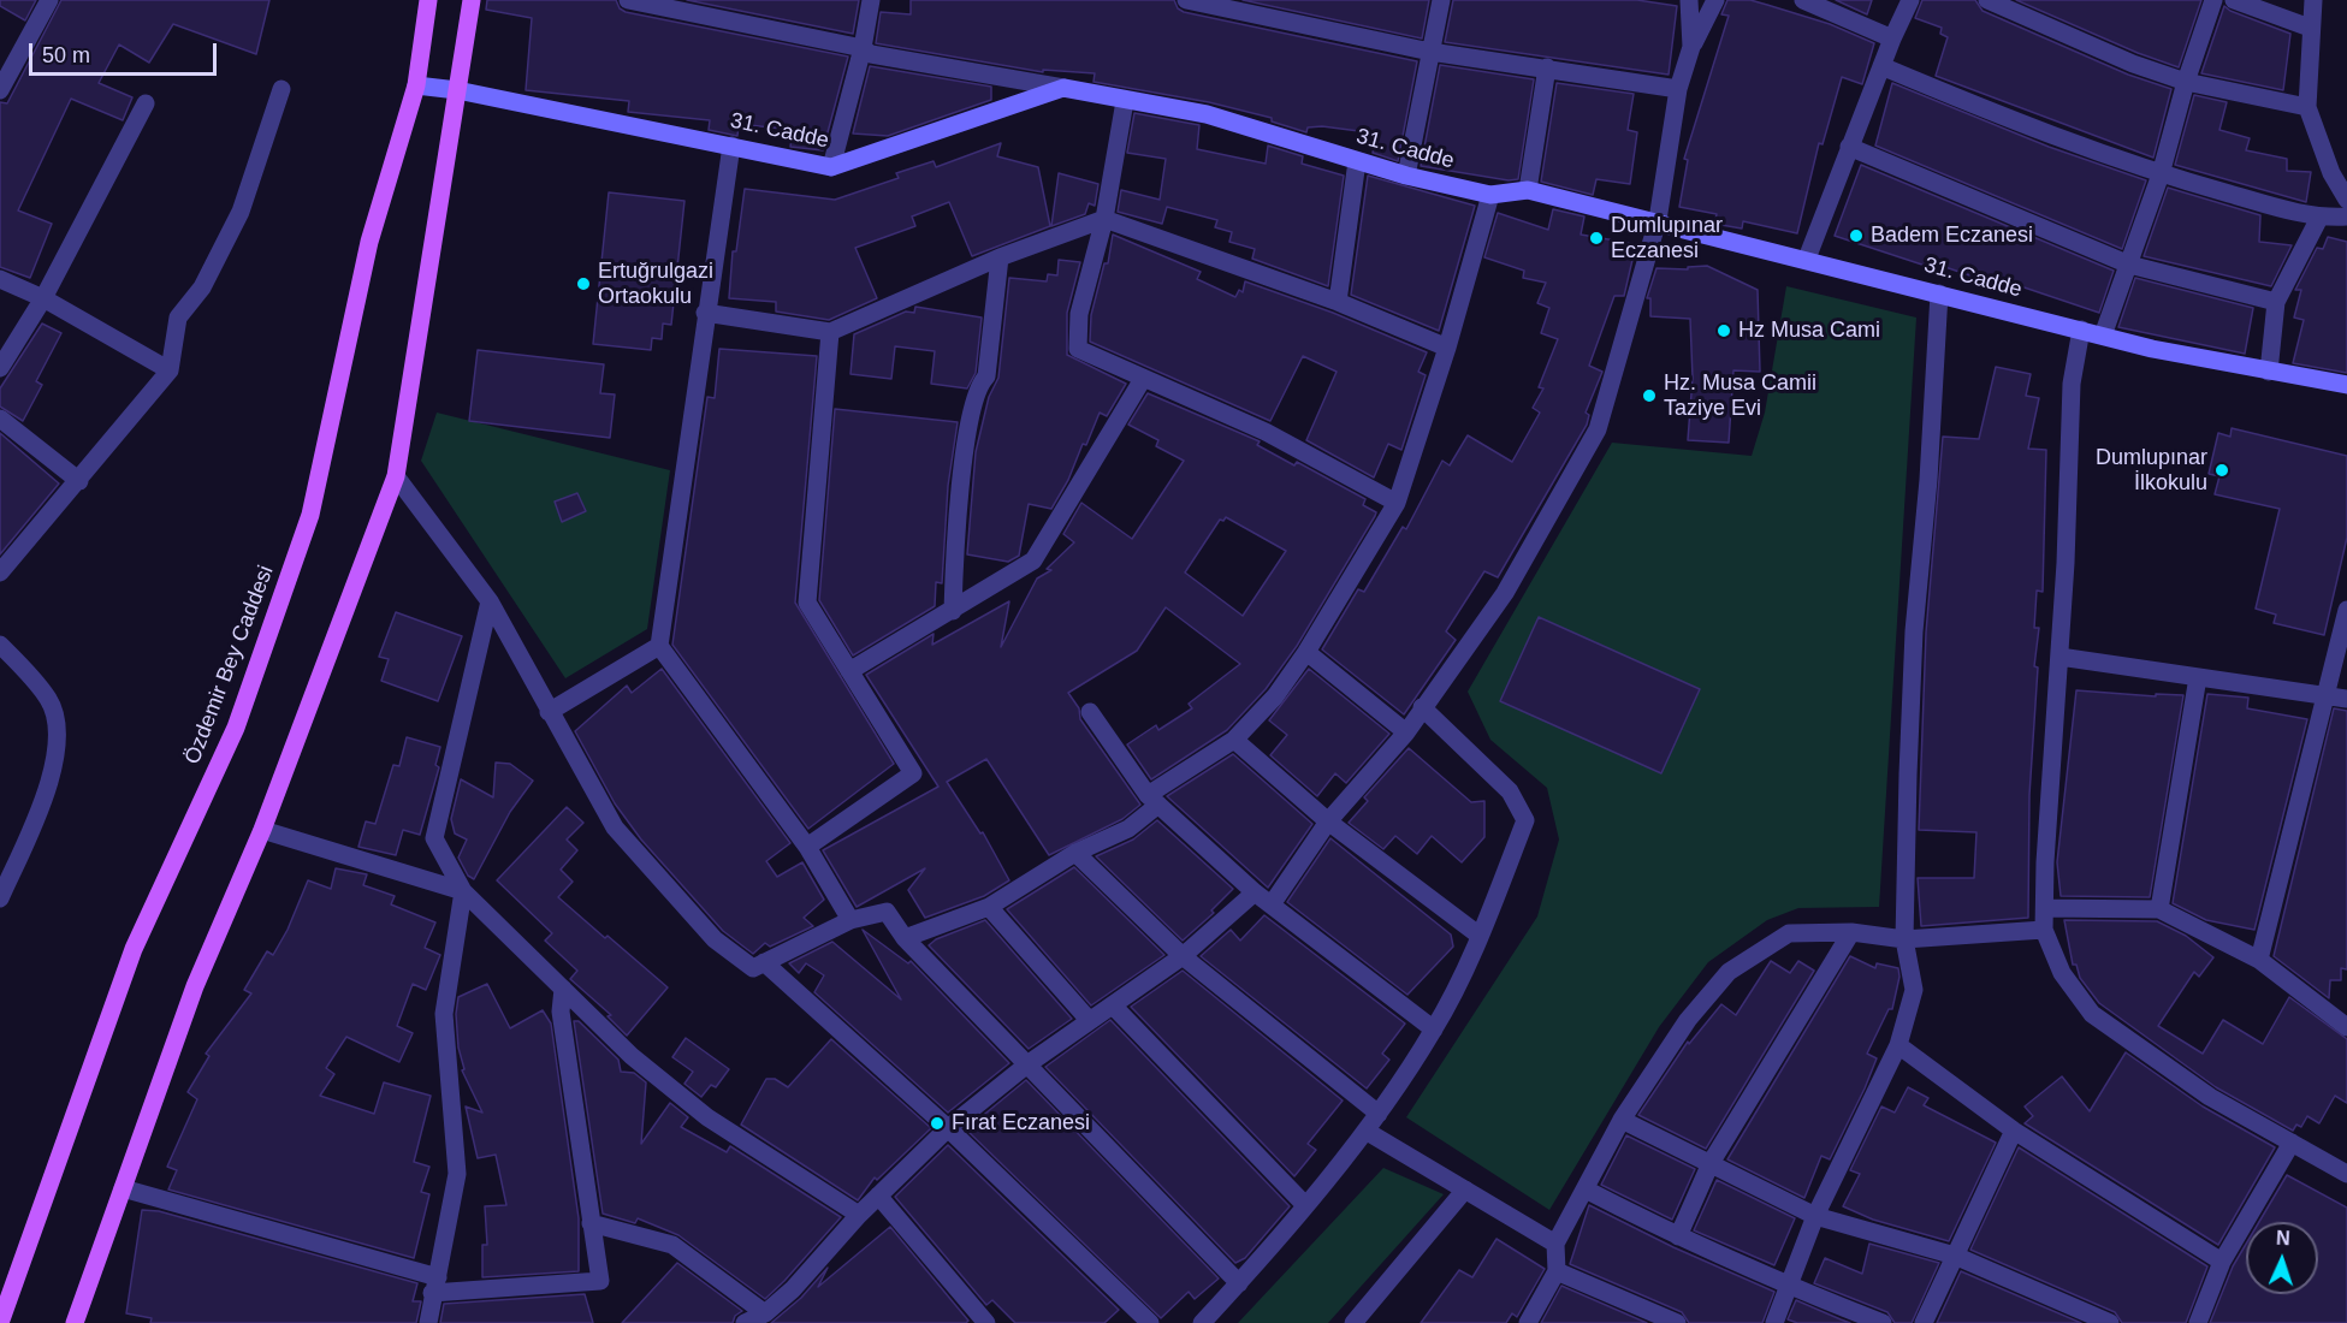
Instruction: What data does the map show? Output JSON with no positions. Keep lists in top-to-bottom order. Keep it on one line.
{"streets":{"main road":["Özdemir Bey Caddesi"],"street":["31. Cadde"]},"crossings":[["31. Cadde","Özdemir Bey Caddesi"]],"places":["Badem Eczanesi","Dumlupınar Eczanesi","Ertuğrulgazi Ortaokulu","Hz Musa Cami","Hz. Musa Camii Taziye Evi","Dumlupınar İlkokulu","Fırat Eczanesi"],"scale_bar":"50 m","north":"top"}
